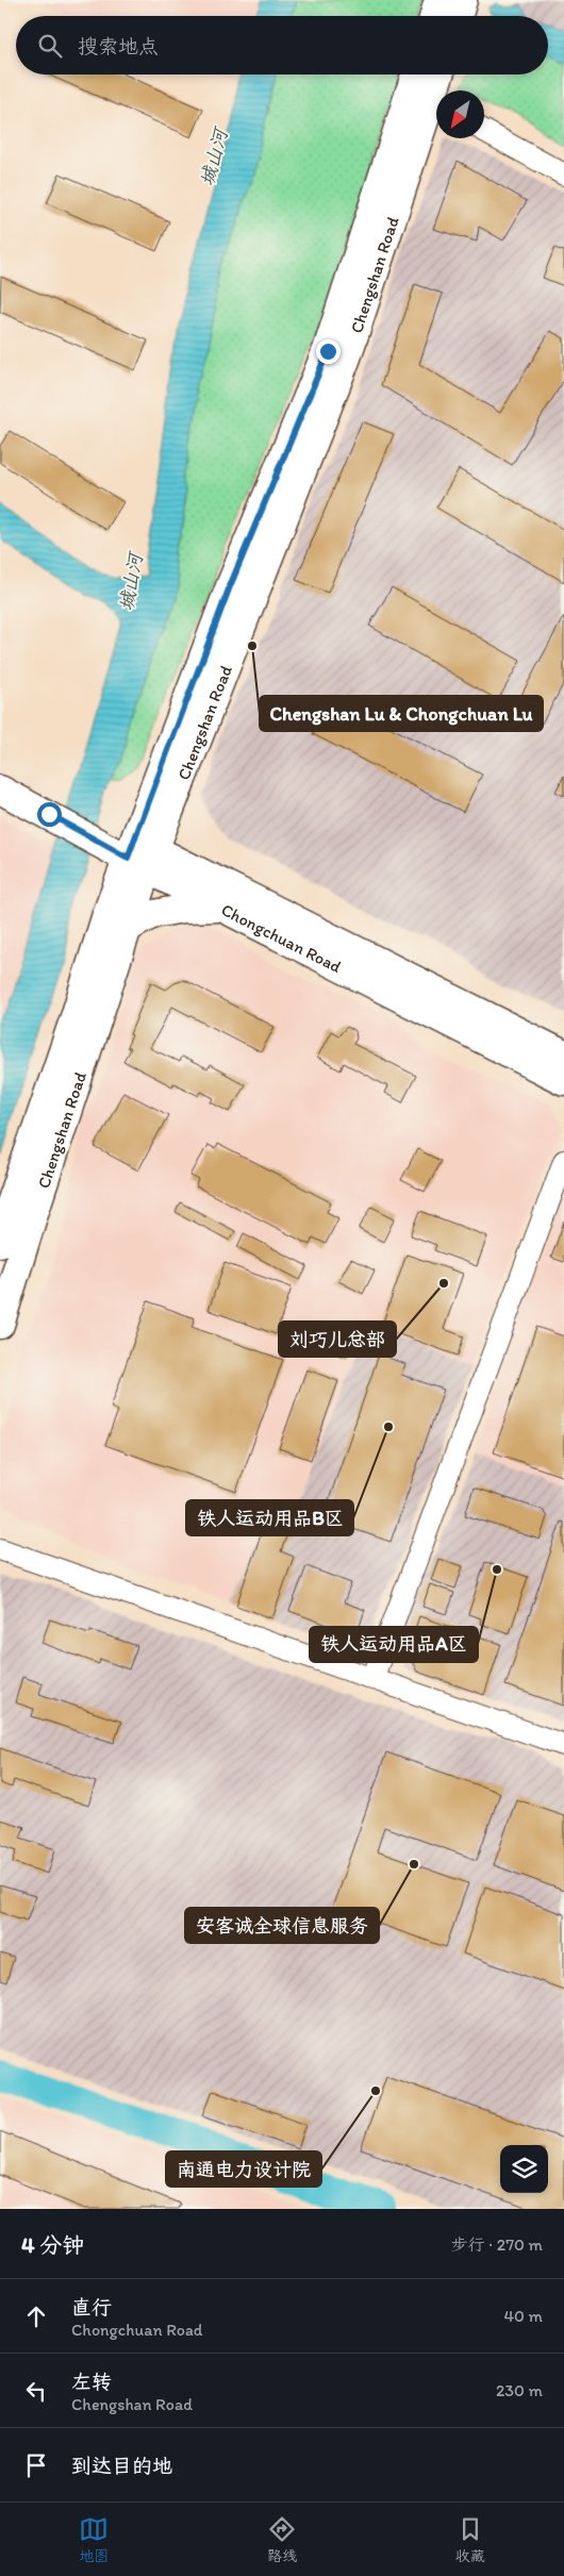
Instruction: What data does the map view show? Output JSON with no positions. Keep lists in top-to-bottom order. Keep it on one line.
{"streets":{"main road":["Chengshan Road","Chongchuan Road"]},"crossings":[["Chengshan Road","Chongchuan Road"]],"water":["城山河"],"places":["Chengshan Lu & Chongchuan Lu","刘巧儿总部","铁人运动用品B区","铁人运动用品A区","安客诚全球信息服务","南通电力设计院"],"north":"bottom left","page":{"search":"搜索地点","heading":["4 分钟","步行 · 270 m"],"list":[["直行","Chongchuan Road","40 m"],["左转","Chengshan Road","230 m"],"到达目的地"],"nav":["地图","路线","收藏"]}}
